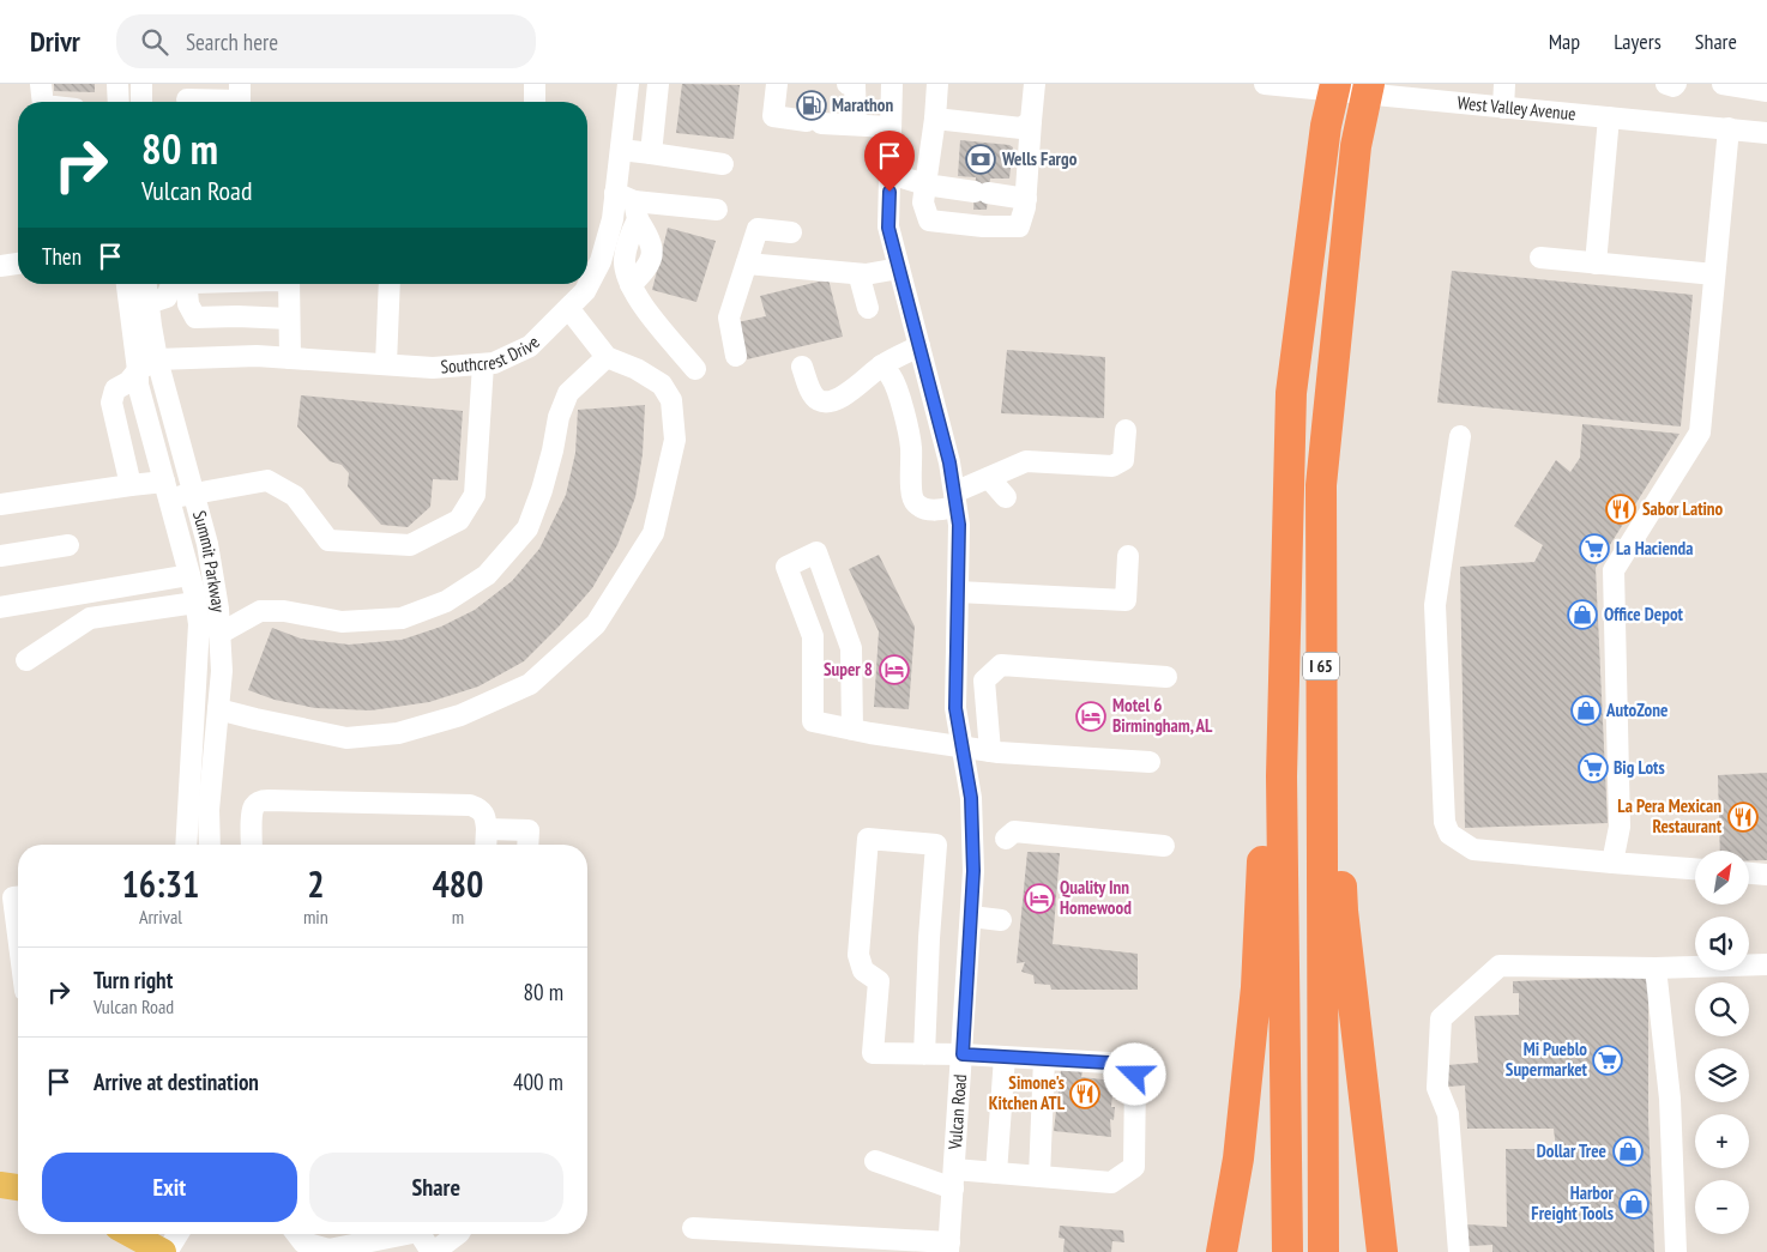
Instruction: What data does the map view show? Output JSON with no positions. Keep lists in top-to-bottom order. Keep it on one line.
{"streets":{"highway":["I 65"],"street":["West Valley Avenue","Southcrest Drive","Summit Parkway","Vulcan Road"]},"crossings":[["Southcrest Drive","Summit Parkway"]],"places":{"fuel station":["Marathon"],"bank":["Wells Fargo"],"restaurant":["Sabor Latino","La Pera Mexican Restaurant","Simone's Kitchen ATL"],"supermarket":["La Hacienda","Big Lots","Mi Pueblo Supermarket"],"shop":["Office Depot","AutoZone","Dollar Tree","Harbor Freight Tools"],"hotel":["Super 8","Motel 6 Birmingham, AL","Quality Inn Homewood"]},"north":"top right","page":{"header":"Drivr","search":"Search here","nav":["Map","Layers","Share"],"turn":["80 m","Vulcan Road"],"then":"Then","eta":["16:31","Arrival","2","min","480","m"],"map_buttons":["+","−"],"list":[{"name":"Turn right","note":"Vulcan Road","value":"80 m"},{"name":"Arrive at destination","value":"400 m"}],"buttons":["Exit","Share"]}}
